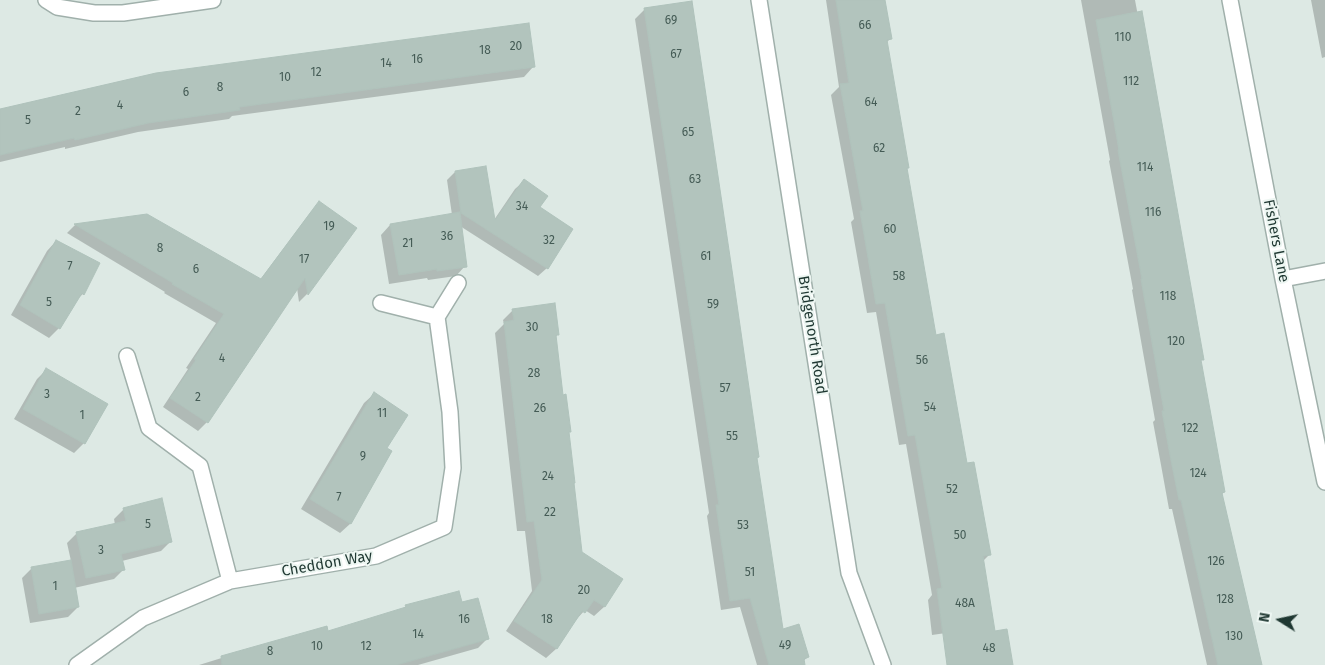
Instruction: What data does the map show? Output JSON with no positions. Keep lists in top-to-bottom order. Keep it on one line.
{"streets":{"street":["Fishers Lane","Bridgenorth Road","Cheddon Way"]},"house_numbers":["69","66","110","20","18","67","16","14","12","10","112","8","6","64","4","2","5","65","62","114","63","34","116","19","60","36","32","21","8","61","17","7","6","58","118","5","59","30","120","4","56","28","57","3","2","54","26","11","1","122","55","9","124","24","52","7","22","5","53","50","3","126","51","1","20","128","48A","16","18","14","130","49","10","12","48","8"],"north":"left"}
